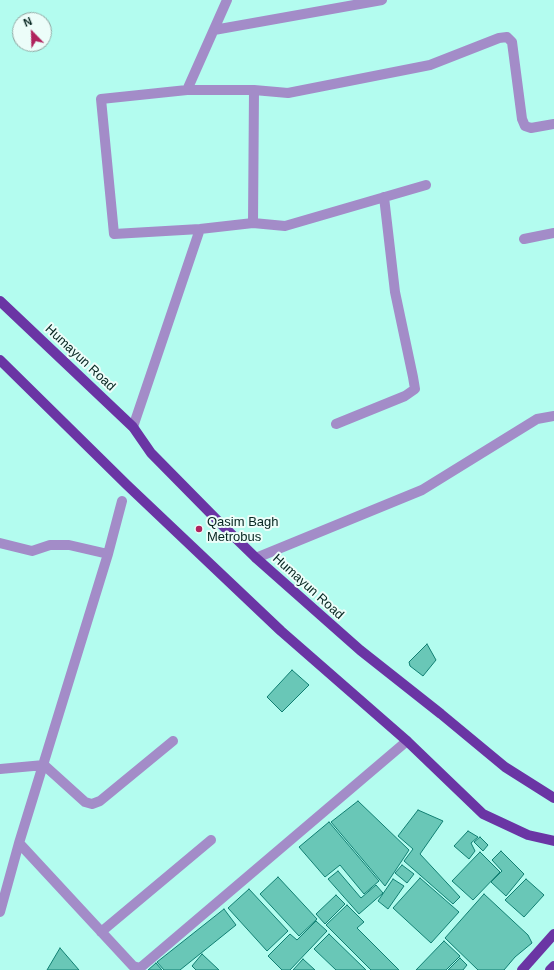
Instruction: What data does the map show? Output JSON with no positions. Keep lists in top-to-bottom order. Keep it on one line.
{"streets":{"main road":["Humayun Road"]},"places":["Qasim Bagh Metrobus"],"north":"top left"}
